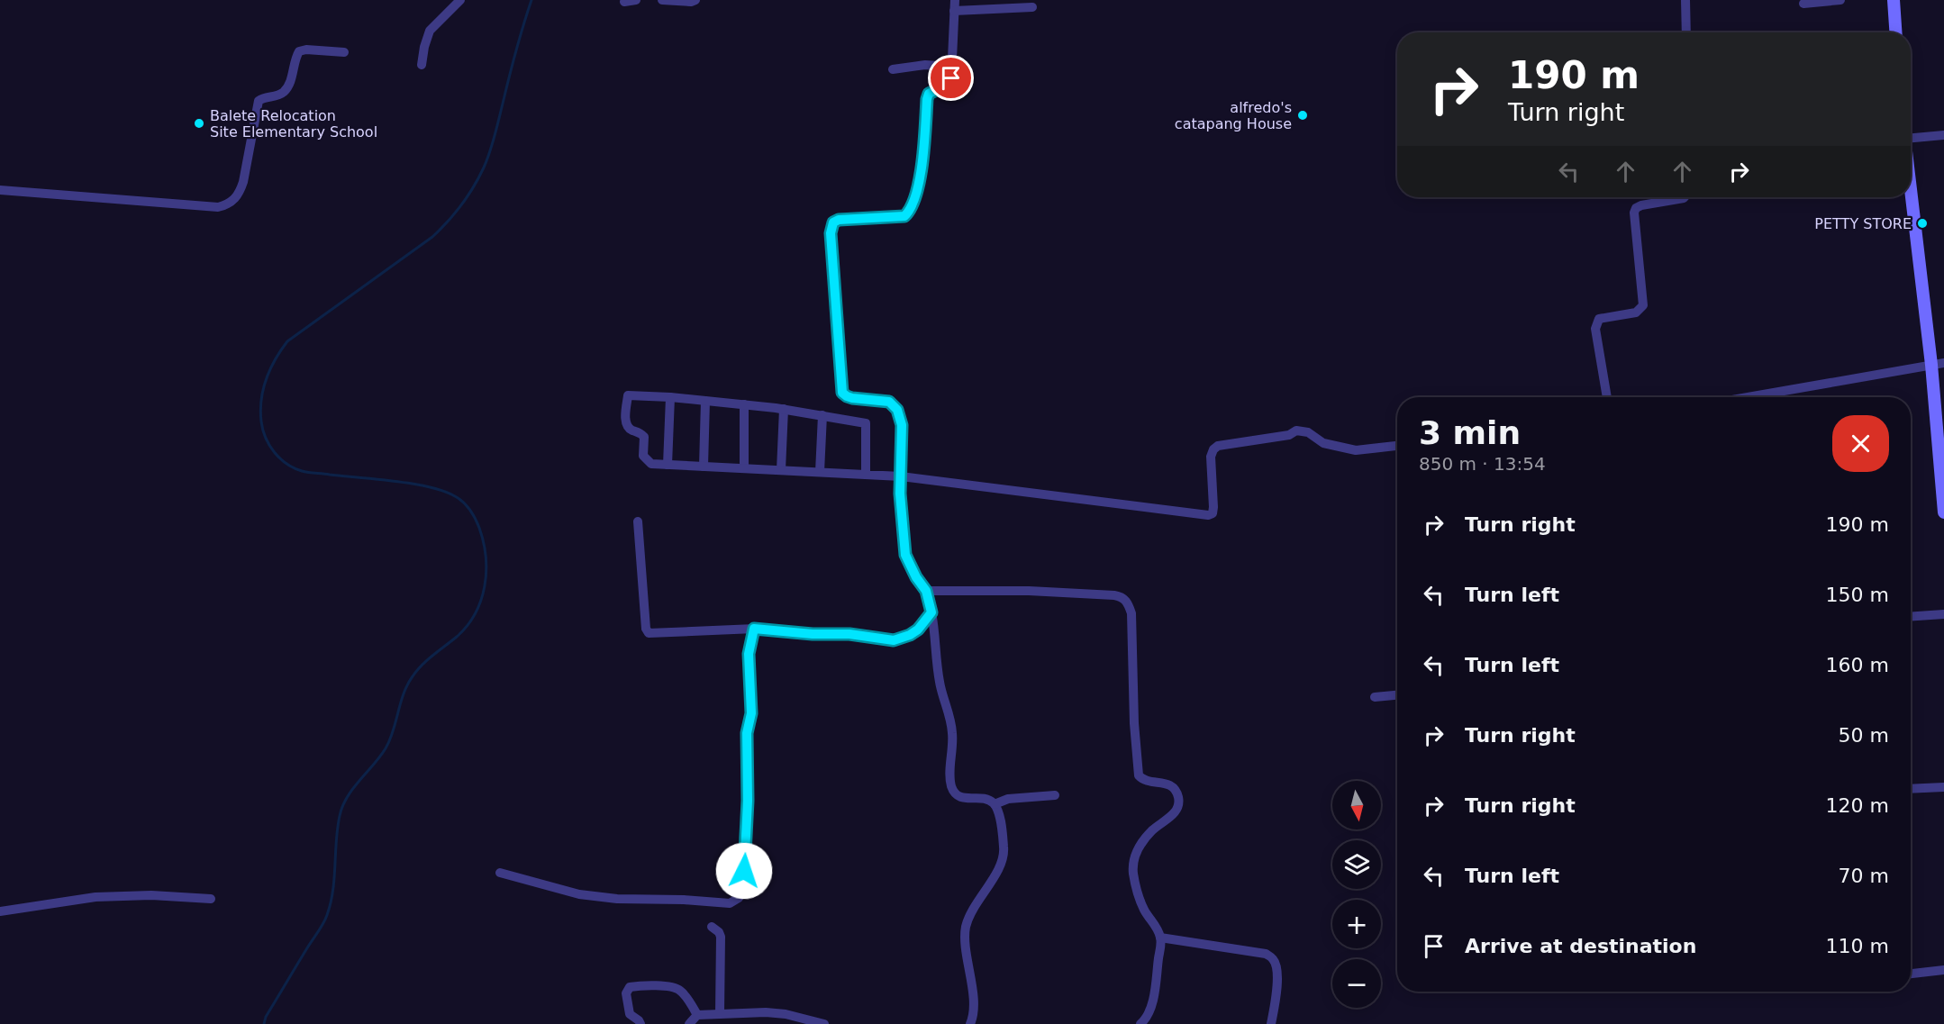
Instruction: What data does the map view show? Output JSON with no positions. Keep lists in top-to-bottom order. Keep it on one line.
{"places":["alfredo's catapang House","Balete Relocation Site Elementary School","PETTY STORE"],"north":"bottom","page":{"turn":["190 m","Turn right"],"heading":["3 min","850 m · 13:54"],"list":[{"name":"Turn right","value":"190 m"},{"name":"Turn left","value":"150 m"},{"name":"Turn left","value":"160 m"},{"name":"Turn right","value":"50 m"},{"name":"Turn right","value":"120 m"},{"name":"Turn left","value":"70 m"},{"name":"Arrive at destination","value":"110 m"}],"map_buttons":["+","−"]}}
